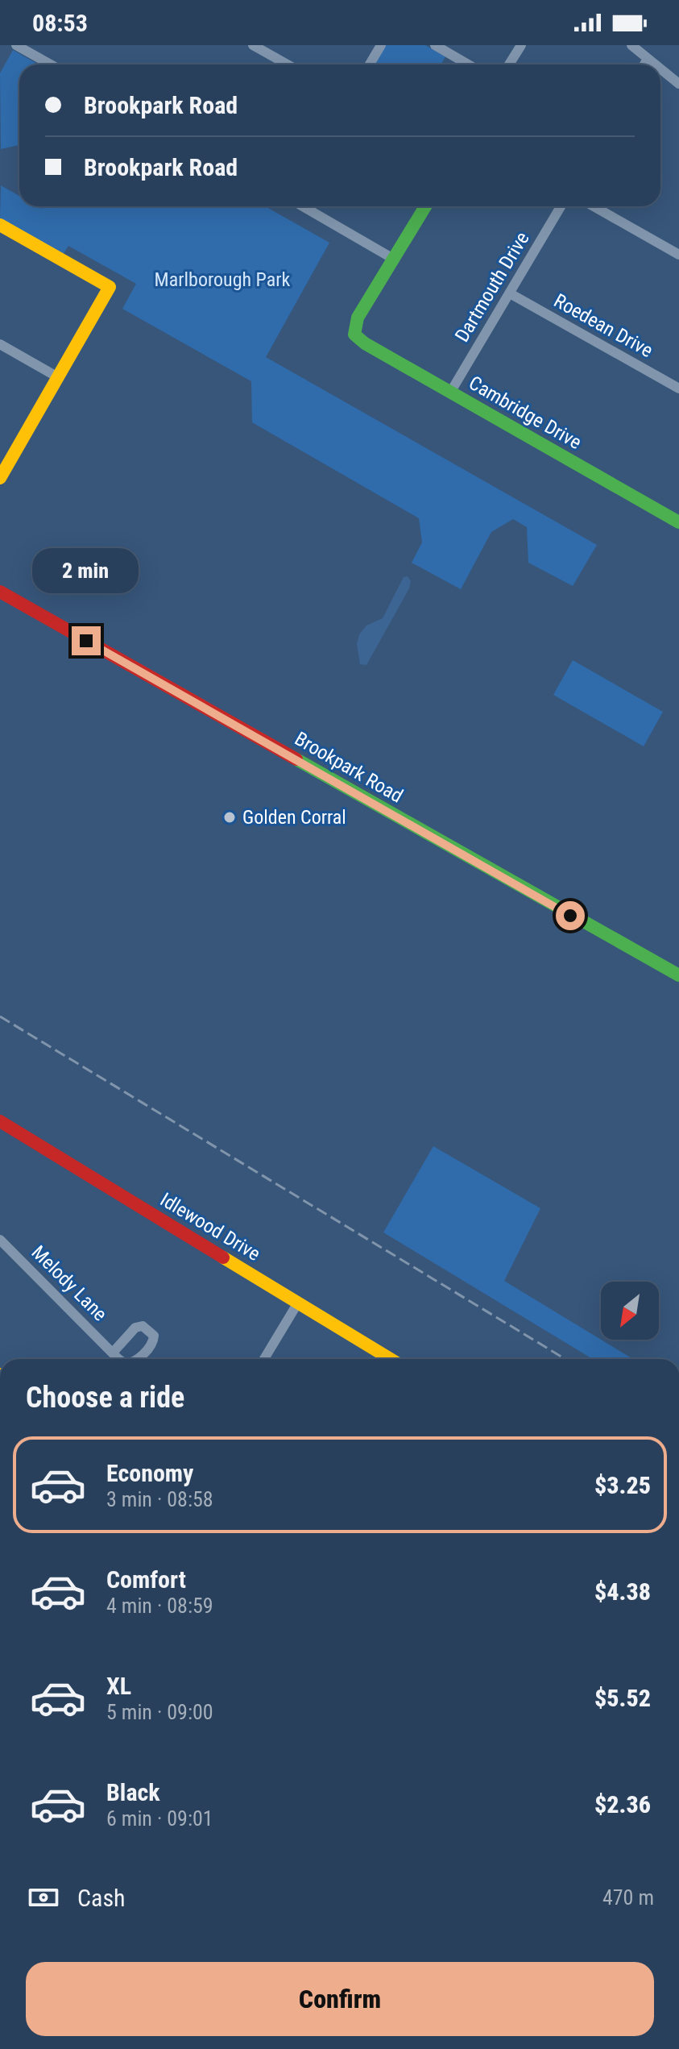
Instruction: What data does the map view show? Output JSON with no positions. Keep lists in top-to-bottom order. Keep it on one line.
{"streets":{"main road":["Cambridge Drive","Brookpark Road","Idlewood Drive"],"street":["Dartmouth Drive","Roedean Drive","Melody Lane"]},"crossings":[["Dartmouth Drive","Roedean Drive"],["Dartmouth Drive","Cambridge Drive"]],"parks":["Marlborough Park"],"places":["Golden Corral"],"north":"bottom left","page":{"status":"08:53","banner":["Brookpark Road","Brookpark Road"],"bubble":"2 min","heading":"Choose a ride","list":[{"name":"Economy","note":"3 min · 08:58","value":"$3.25"},{"name":"Comfort","note":"4 min · 08:59","value":"$4.38"},{"name":"XL","note":"5 min · 09:00","value":"$5.52"},{"name":"Black","note":"6 min · 09:01","value":"$2.36"}],"pay":["Cash","470 m"],"buttons":"Confirm"}}
